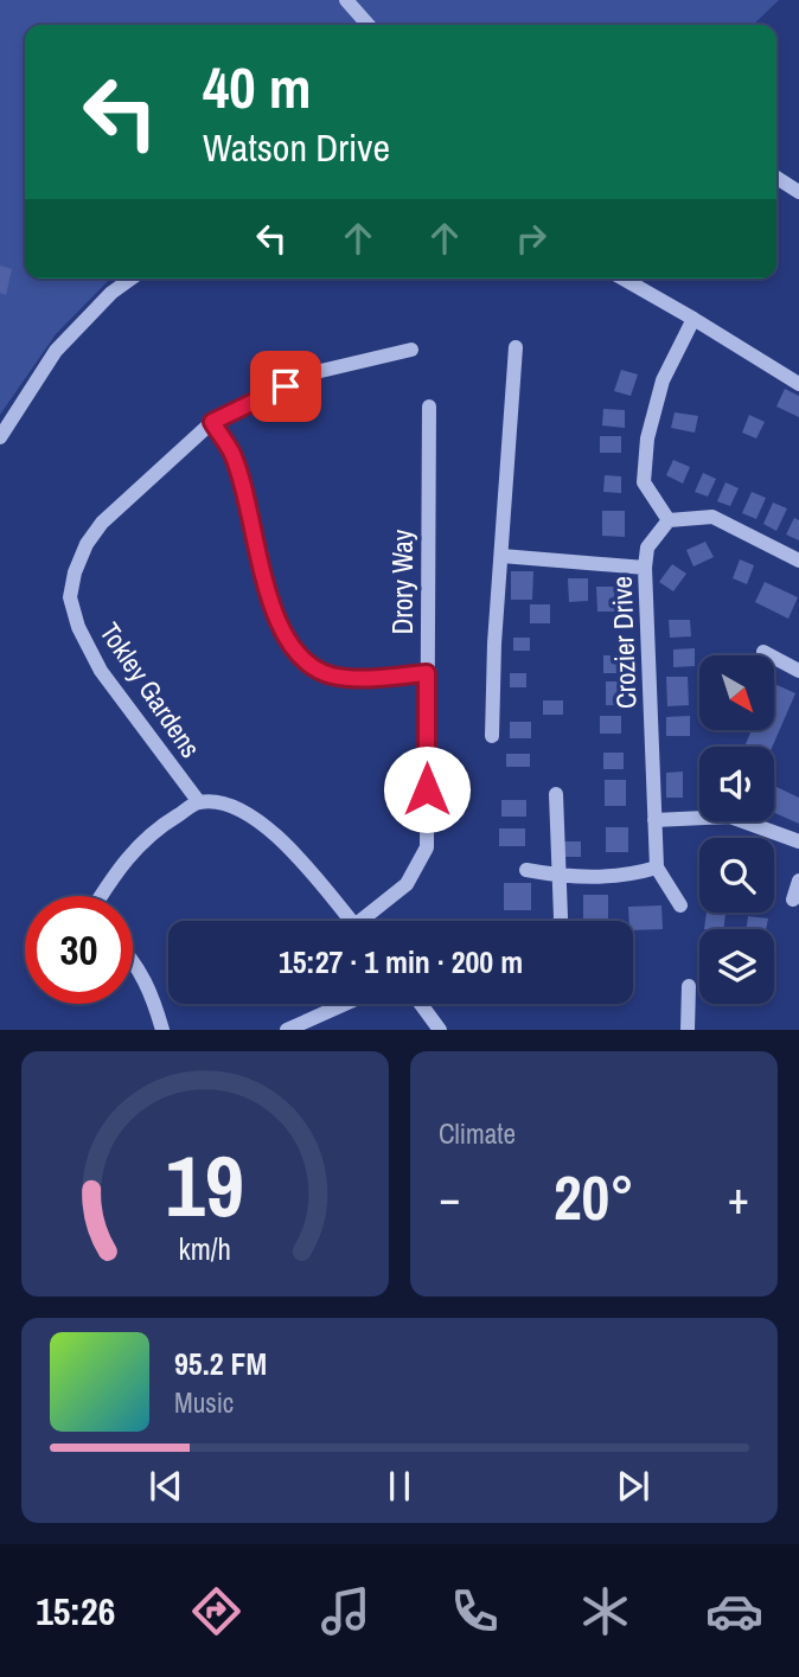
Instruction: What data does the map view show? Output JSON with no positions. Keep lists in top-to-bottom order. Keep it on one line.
{"streets":{"street":["Drory Way","Crozier Drive","Tokley Gardens"]},"north":"bottom right","page":{"turn":["40 m","Watson Drive"],"limit":"30","trip":"15:27 · 1 min · 200 m","tile":"Climate","heat":["−","20°","+"],"song":["95.2 FM","Music"],"tabs":"15:26","gauge":["19","km/h"]}}
